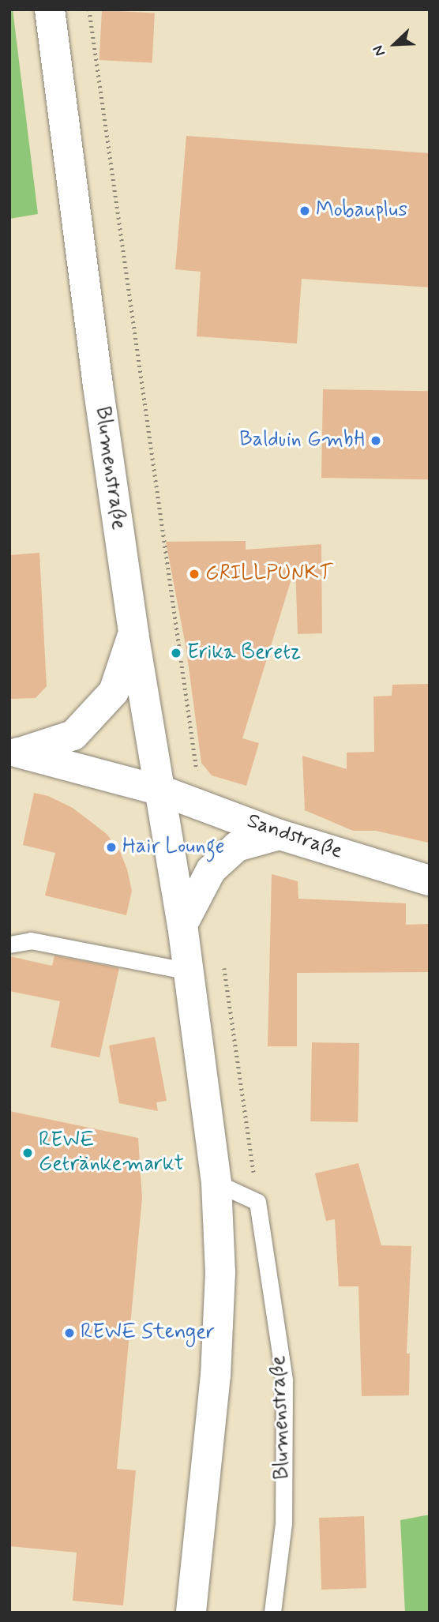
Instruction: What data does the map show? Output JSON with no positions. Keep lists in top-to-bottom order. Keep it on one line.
{"streets":{"main road":["Blumenstraße","Sandstraße"]},"crossings":[["Blumenstraße","Sandstraße"]],"places":["Mobauplus","Balduin GmbH","GRILLPUNKT","Erika Beretz","Hair Lounge","REWE Getränkemarkt","REWE Stenger"],"north":"bottom left"}
